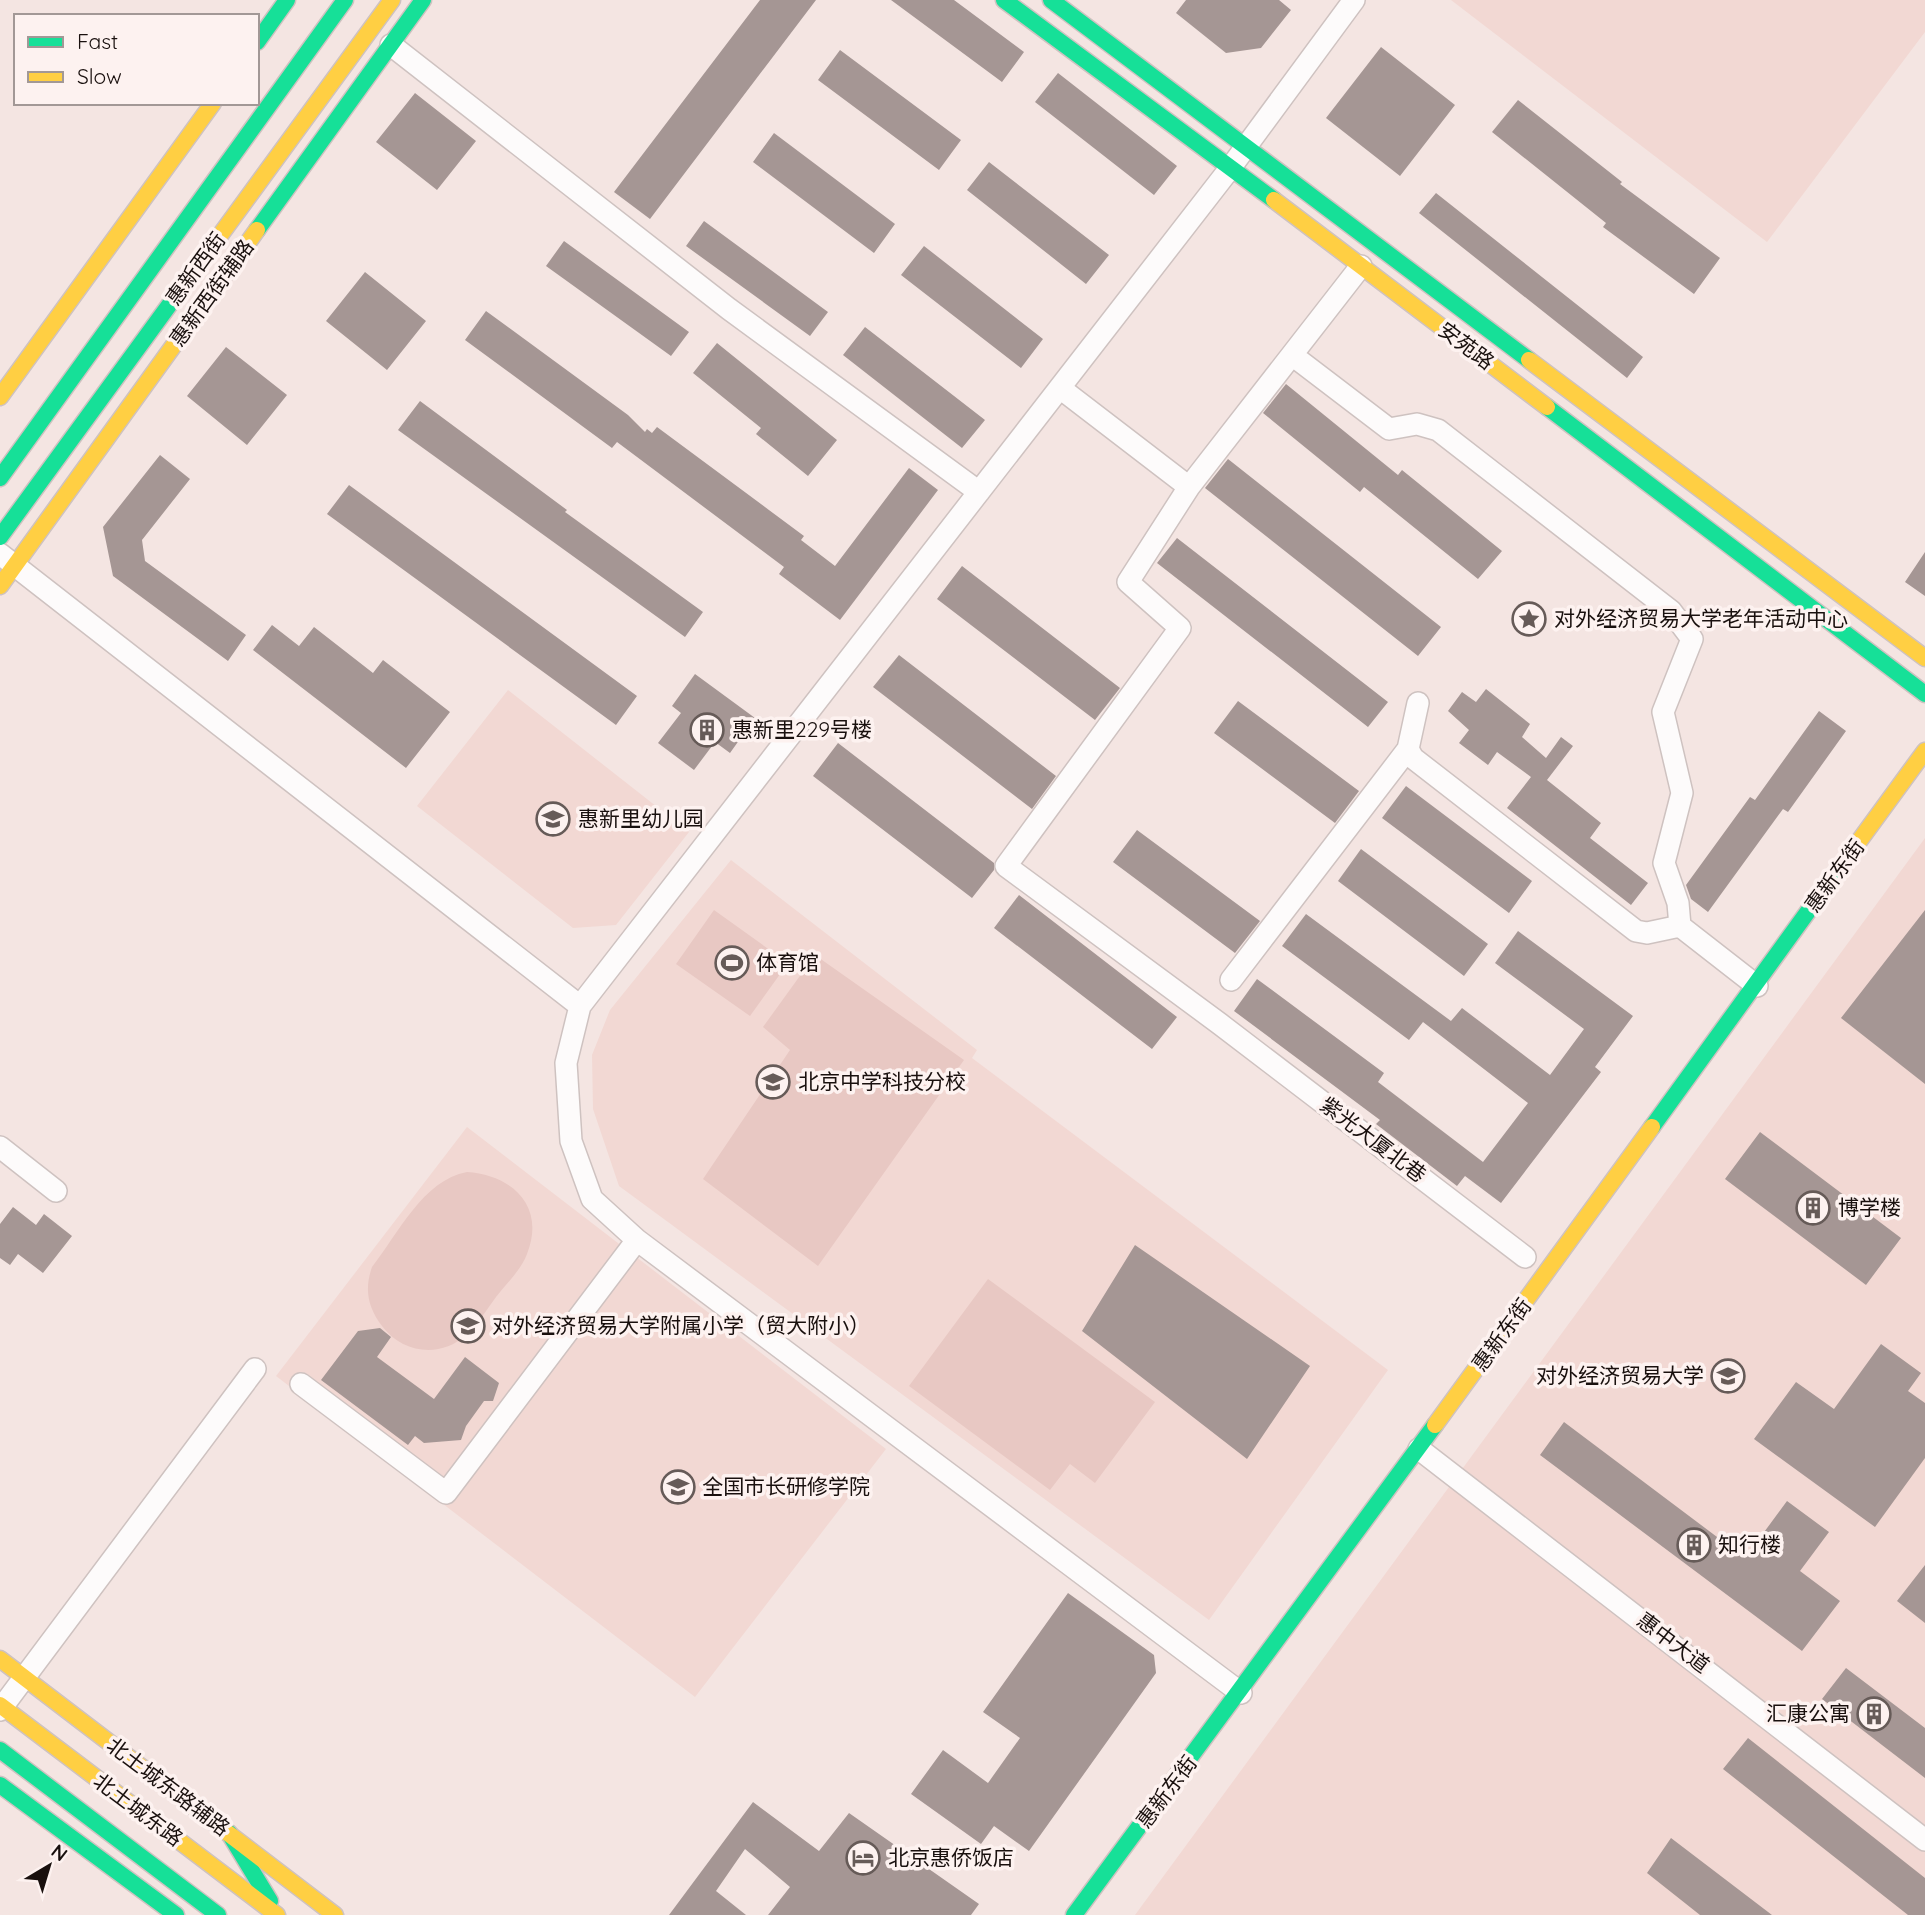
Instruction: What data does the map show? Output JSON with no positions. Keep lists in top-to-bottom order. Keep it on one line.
{"streets":{"main road":["惠新西街","惠新西街辅路","安苑路","惠新东街","北土城东路辅路","北土城东路"],"street":["紫光大厦北巷","惠中大道"]},"crossings":[["惠新东街","惠中大道"]],"places":{"place":["对外经济贸易大学老年活动中心"],"building":["惠新里229号楼","博学楼","知行楼","汇康公寓"],"school or university":["惠新里幼儿园","北京中学科技分校","对外经济贸易大学附属小学（贸大附小）","对外经济贸易大学","全国市长研修学院"],"sports":["体育馆"],"hotel":["北京惠侨饭店"]},"legend":["Fast","Slow"],"north":"top right"}
